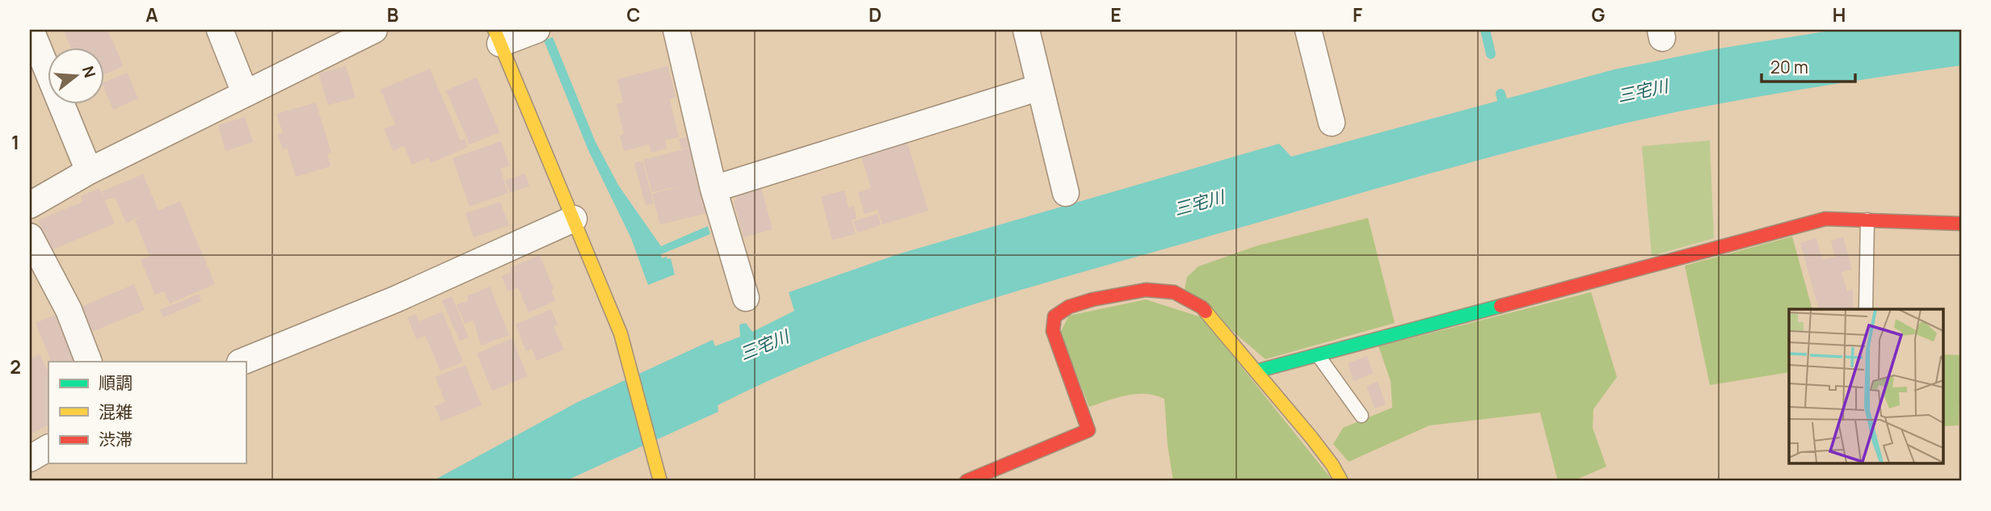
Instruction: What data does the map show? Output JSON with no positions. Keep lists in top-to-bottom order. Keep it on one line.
{"water":["三宅川"],"legend":["順調","混雑","渋滞"],"scale_bar":"20 m","north":"right","grid":{"columns":["A","B","C","D","E","F","G","H"],"rows":["1","2"]}}
